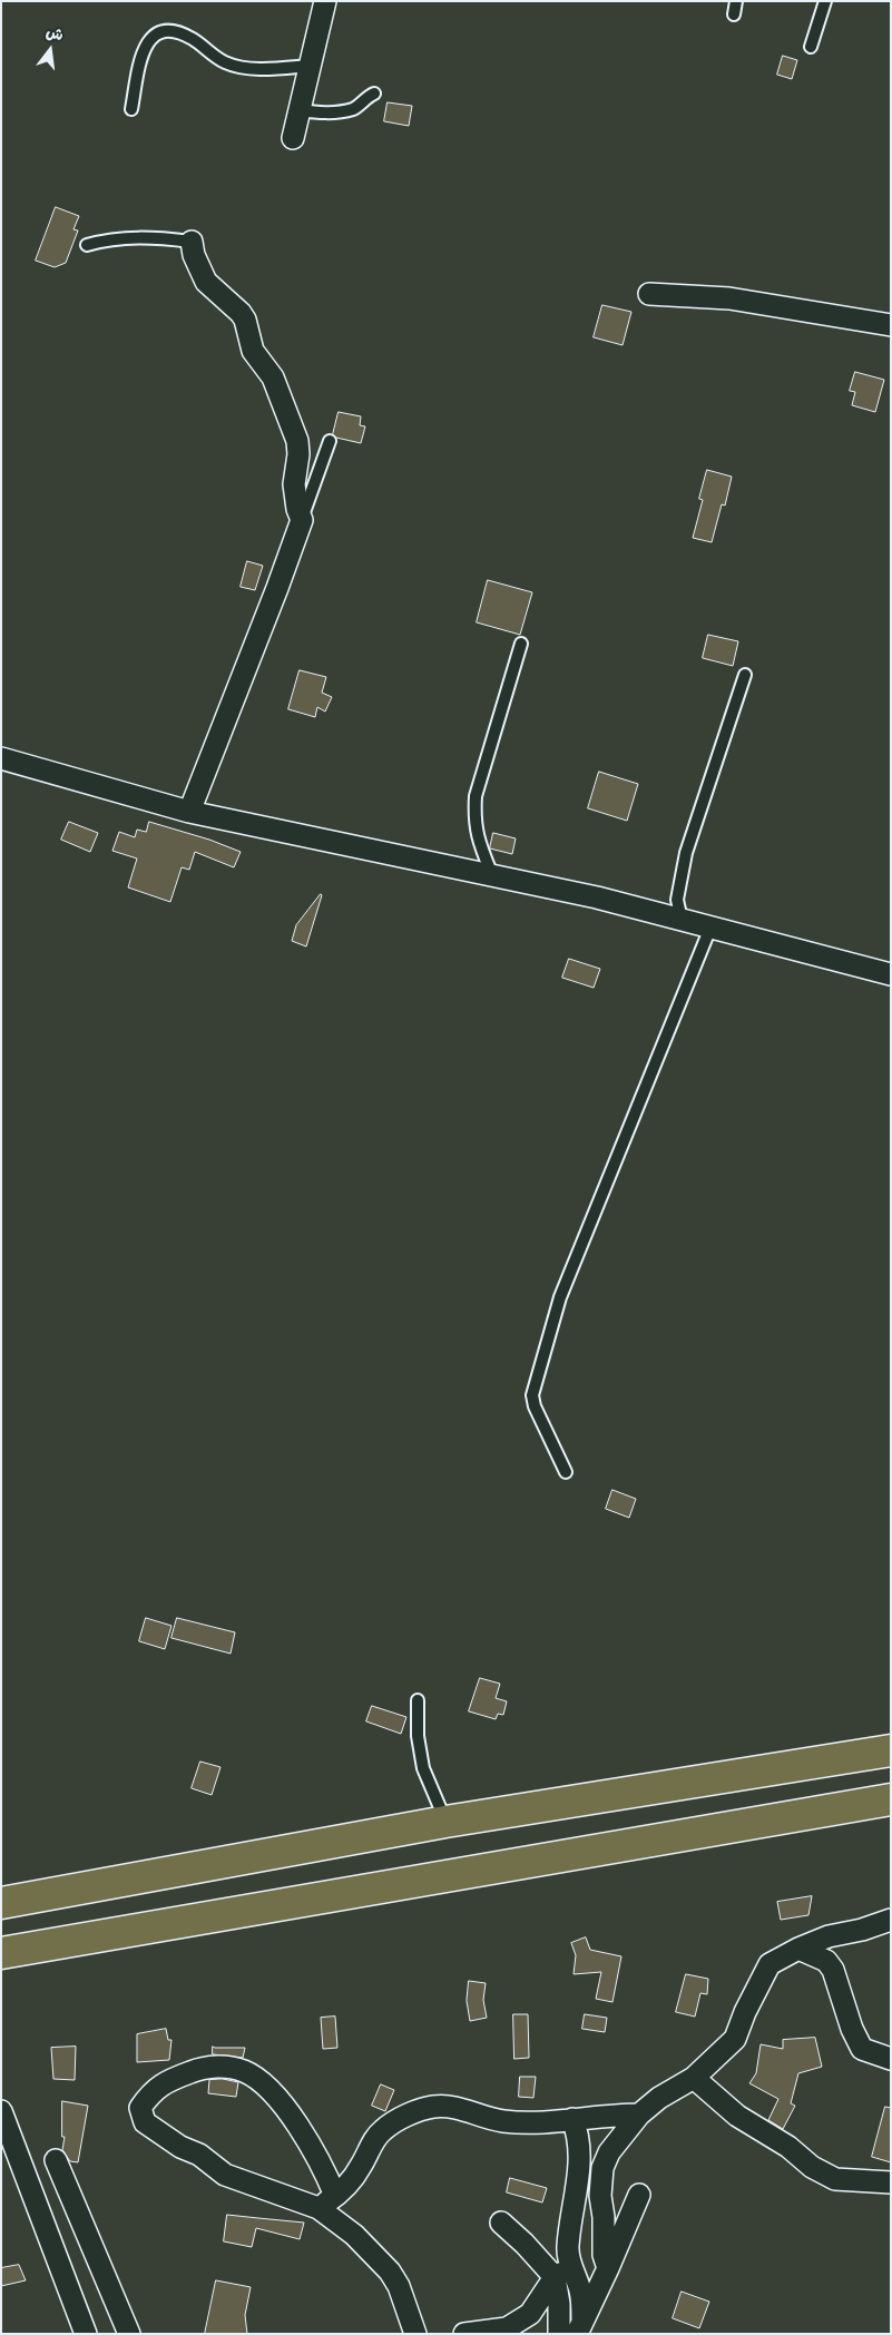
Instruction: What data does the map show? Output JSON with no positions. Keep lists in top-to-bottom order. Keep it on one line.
{"north":"top"}
